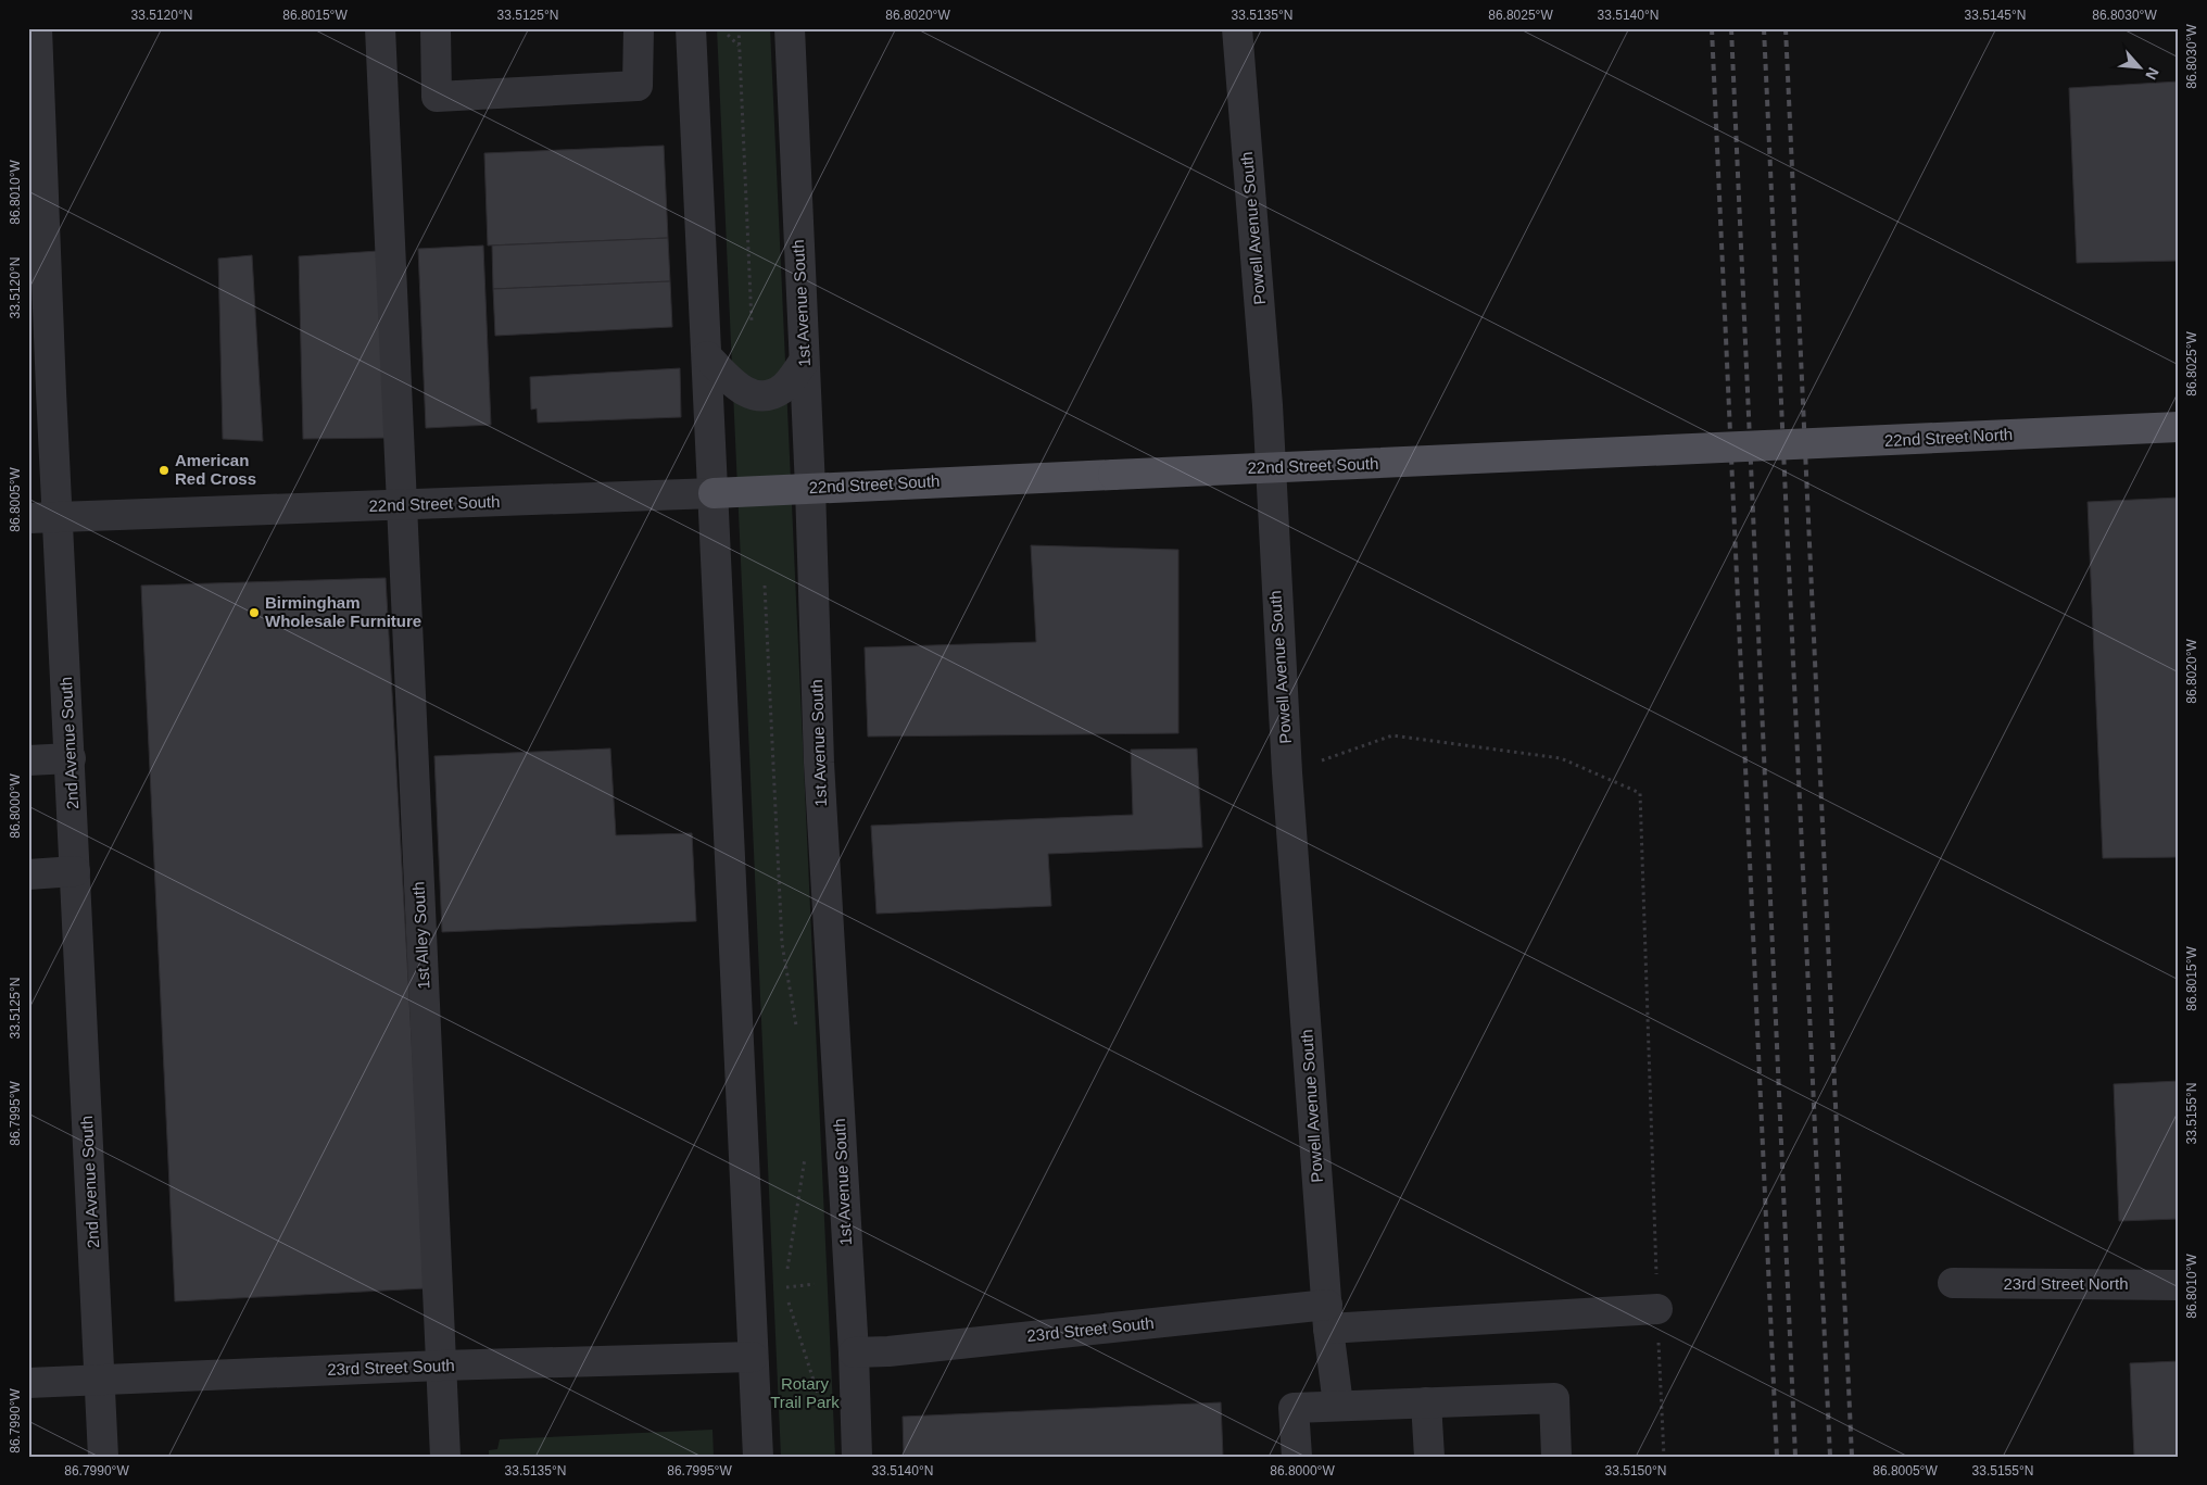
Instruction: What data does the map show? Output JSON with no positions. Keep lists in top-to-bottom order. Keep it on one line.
{"streets":{"main road":["22nd Street North","22nd Street South"],"street":["Powell Avenue South","1st Avenue South","2nd Avenue South","1st Alley South","23rd Street North","23rd Street South"]},"crossings":[["Powell Avenue South","23rd Street South"],["1st Avenue South","22nd Street South"],["1st Avenue South","23rd Street South"],["22nd Street North","22nd Street South"],["22nd Street South","2nd Avenue South"],["22nd Street South","1st Alley South"],["2nd Avenue South","23rd Street South"],["1st Alley South","23rd Street South"]],"parks":["Rotary Trail Park"],"places":["American Red Cross","Birmingham Wholesale Furniture"],"north":"bottom right","coordinates":["33.5120°N","86.8015°W","33.5125°N","86.8020°W","33.5135°N","86.8025°W","33.5140°N","33.5145°N","86.8030°W","86.8010°W","86.8005°W","86.8000°W","33.5155°N","86.7995°W","86.7990°W","33.5150°N"]}
